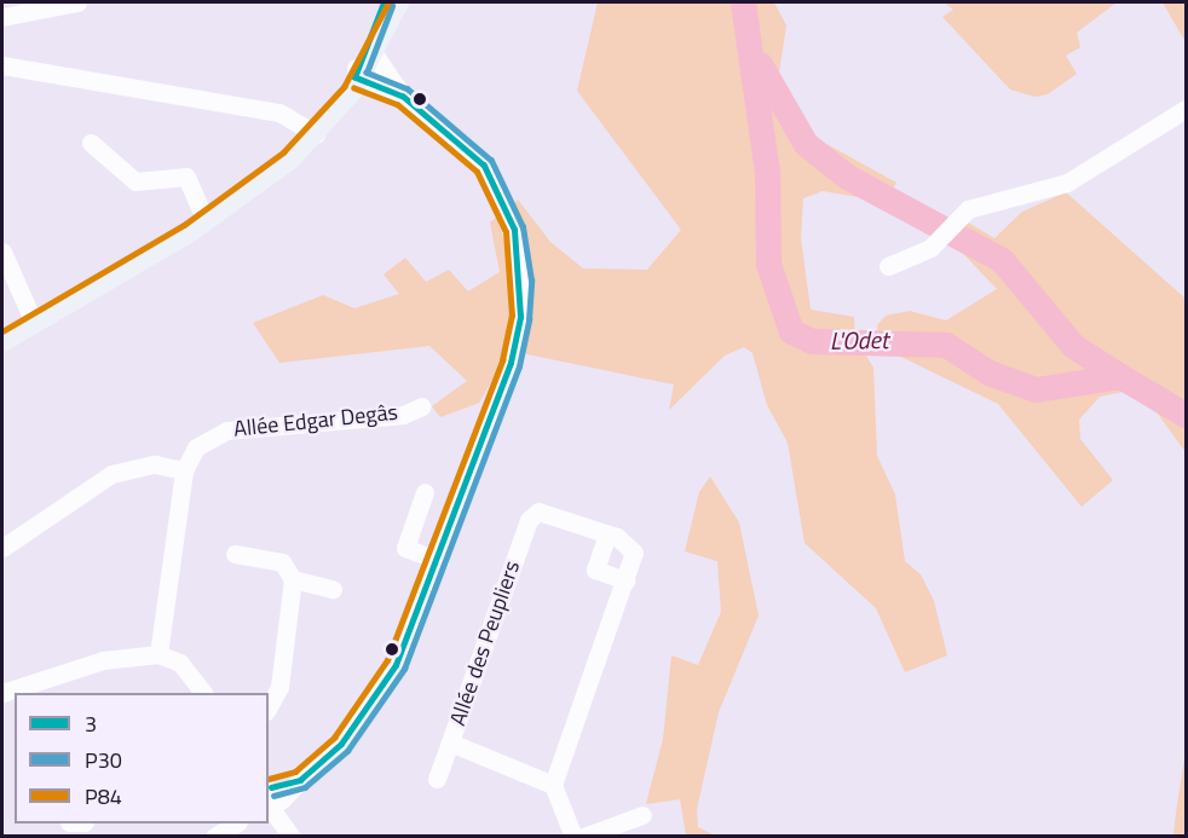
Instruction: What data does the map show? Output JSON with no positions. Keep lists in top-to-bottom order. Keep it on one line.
{"streets":{"street":["Allée Edgar Degâs","Allée des Peupliers"]},"water":["L'Odet"],"lines":["transit line 3","transit line P84","transit line P30"],"legend":["3","P30","P84"]}
